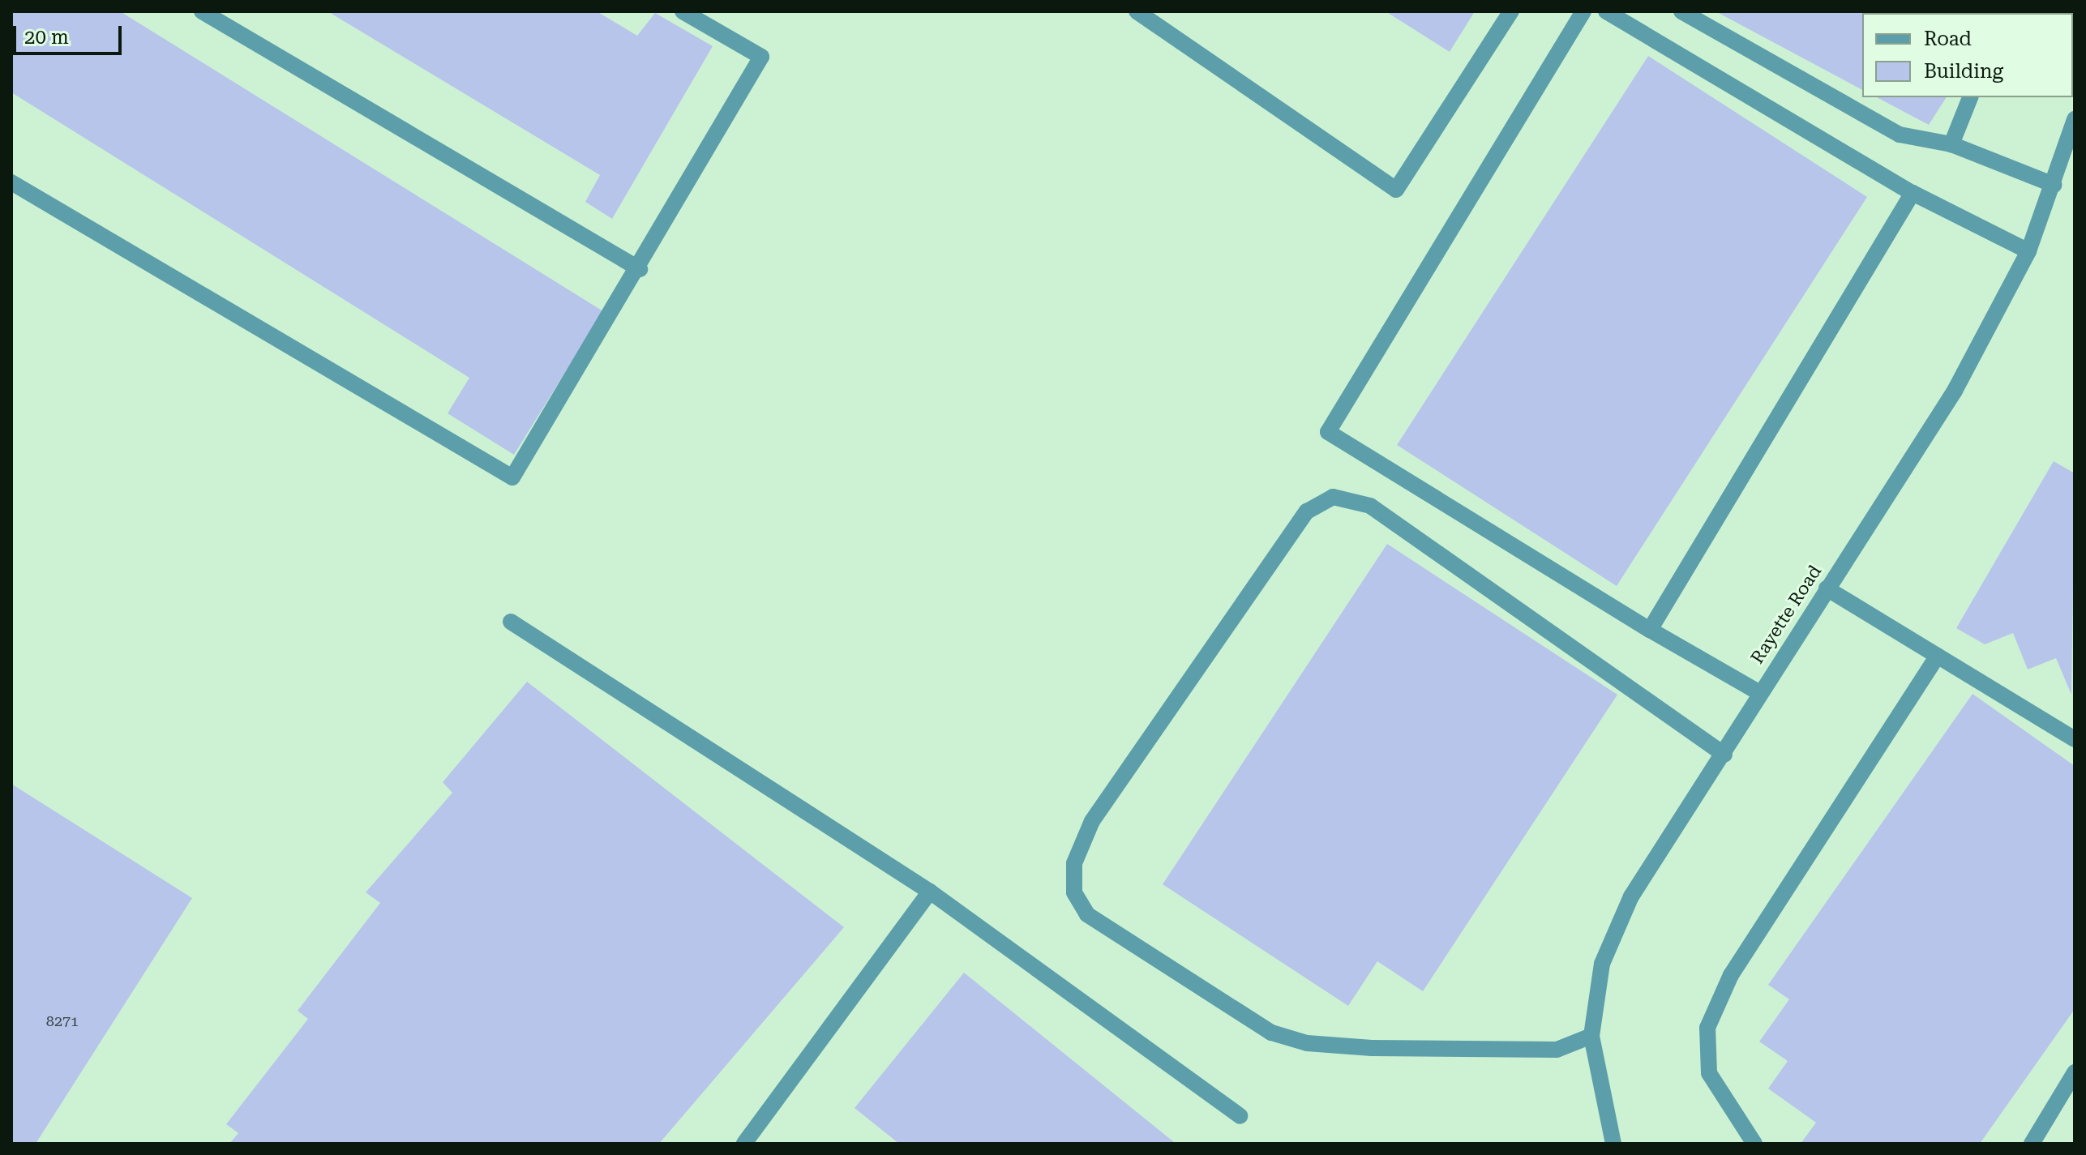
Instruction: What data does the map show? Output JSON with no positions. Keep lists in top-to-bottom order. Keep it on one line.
{"streets":{"street":["Rayette Road"]},"house_numbers":["8271"],"legend":["Road","Building"],"scale_bar":"20 m"}
